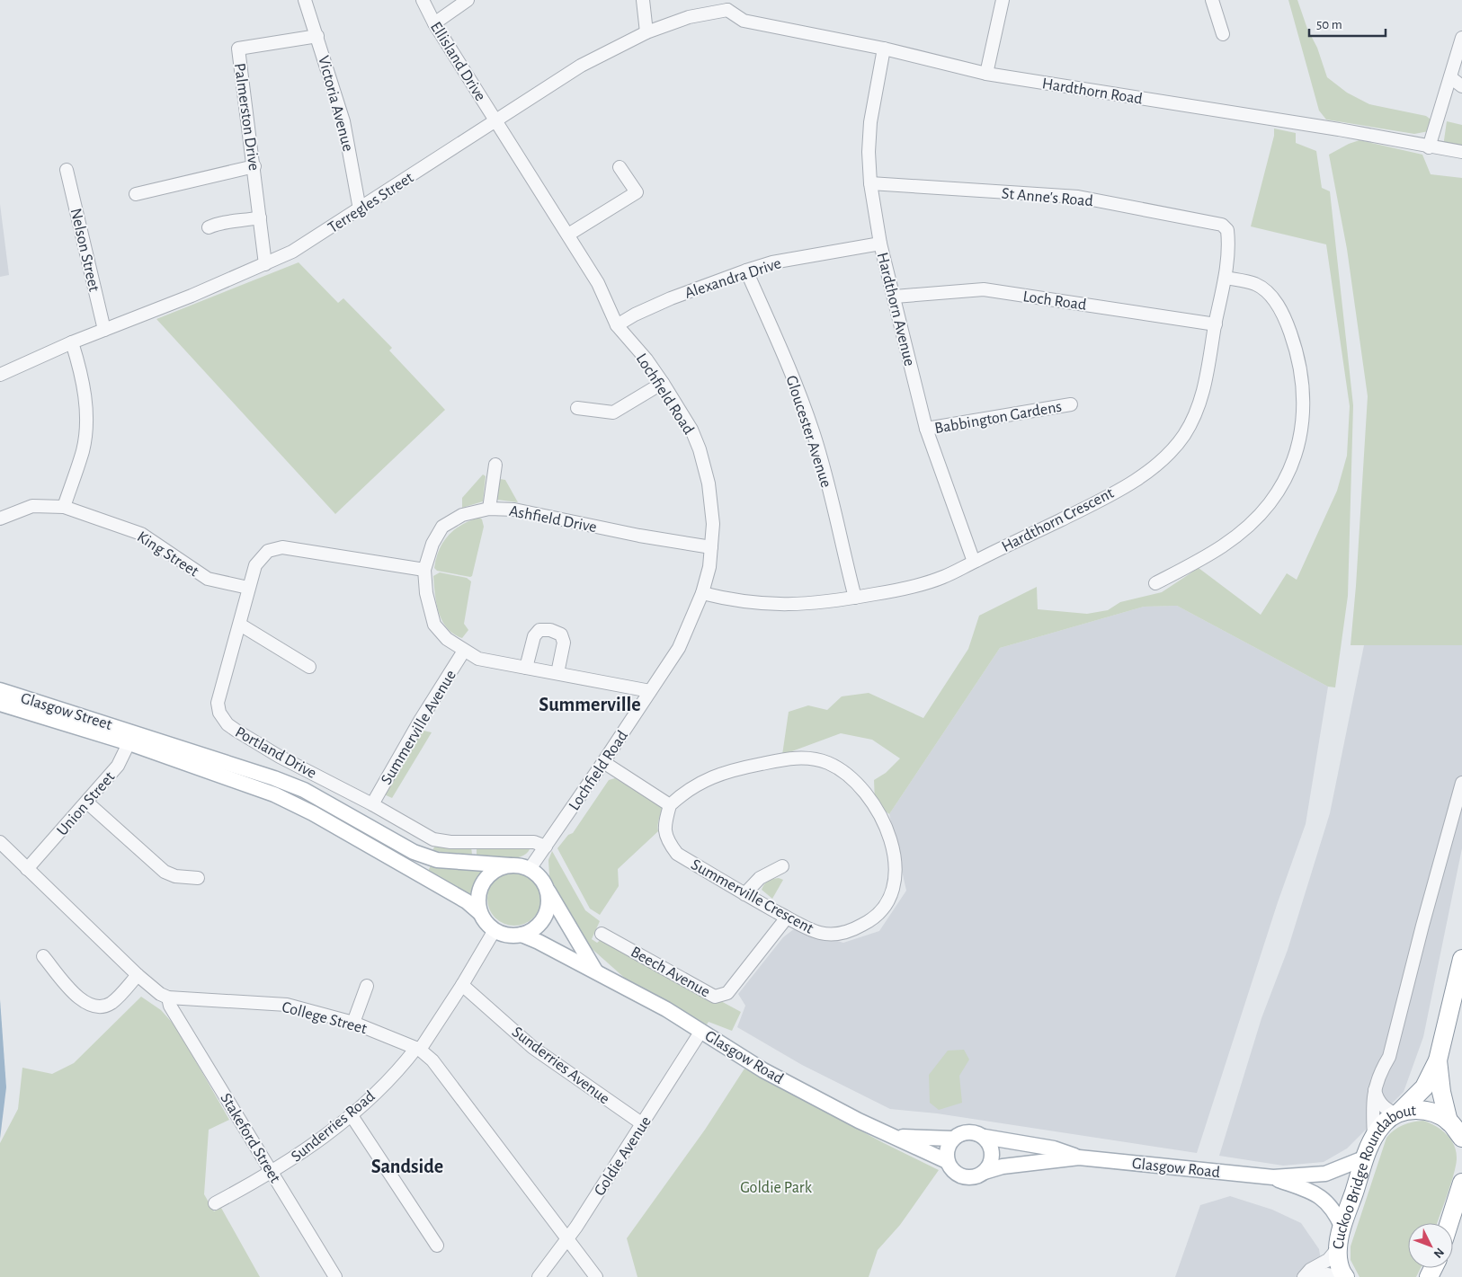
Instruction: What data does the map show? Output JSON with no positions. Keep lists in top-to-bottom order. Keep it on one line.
{"streets":{"highway":["Cuckoo Bridge Roundabout"],"main road":["Glasgow Street","Glasgow Road"],"street":["Ellisland Drive","Hardthorn Road","Victoria Avenue","Palmerston Drive","St Anne's Road","Terregles Street","Nelson Street","Alexandra Drive","Loch Road","Hardthorn Avenue","Lochfield Road","Babbington Gardens","Gloucester Avenue","Ashfield Drive","Hardthorn Crescent","King Street","Summerville Avenue","Portland Drive","Union Street","Summerville Crescent","Beech Avenue","College Street","Sunderries Avenue","Sunderries Road","Stakeford Street","Goldie Avenue"]},"crossings":[["Ellisland Drive","Terregles Street"],["Ellisland Drive","Lochfield Road"],["Hardthorn Road","Terregles Street"],["Hardthorn Road","Hardthorn Avenue"],["Victoria Avenue","Palmerston Drive"],["Victoria Avenue","Terregles Street"],["Palmerston Drive","Terregles Street"],["St Anne's Road","Hardthorn Avenue"],["St Anne's Road","Hardthorn Crescent"],["Terregles Street","Nelson Street"],["Terregles Street","Lochfield Road"],["Alexandra Drive","Hardthorn Avenue"],["Alexandra Drive","Lochfield Road"],["Alexandra Drive","Gloucester Avenue"],["Loch Road","Hardthorn Avenue"],["Loch Road","Hardthorn Crescent"],["Hardthorn Avenue","Babbington Gardens"],["Hardthorn Avenue","Hardthorn Crescent"],["Lochfield Road","Ashfield Drive"],["Lochfield Road","Hardthorn Crescent"],["Lochfield Road","Portland Drive"],["Lochfield Road","Glasgow Road"],["Lochfield Road","Sunderries Road"],["Gloucester Avenue","Hardthorn Crescent"],["Ashfield Drive","Summerville Avenue"],["Ashfield Drive","Portland Drive"],["King Street","Portland Drive"],["Glasgow Street","Union Street"],["Summerville Avenue","Portland Drive"],["Summerville Crescent","Beech Avenue"],["College Street","Sunderries Road"],["College Street","Stakeford Street"],["College Street","Goldie Avenue"],["Glasgow Road","Sunderries Road"],["Glasgow Road","Goldie Avenue"],["Glasgow Road","Cuckoo Bridge Roundabout"],["Sunderries Avenue","Sunderries Road"],["Sunderries Avenue","Goldie Avenue"],["Sunderries Road","Stakeford Street"]],"districts":["Summerville","Sandside"],"parks":["Goldie Park"],"scale_bar":"50 m","north":"bottom right"}
